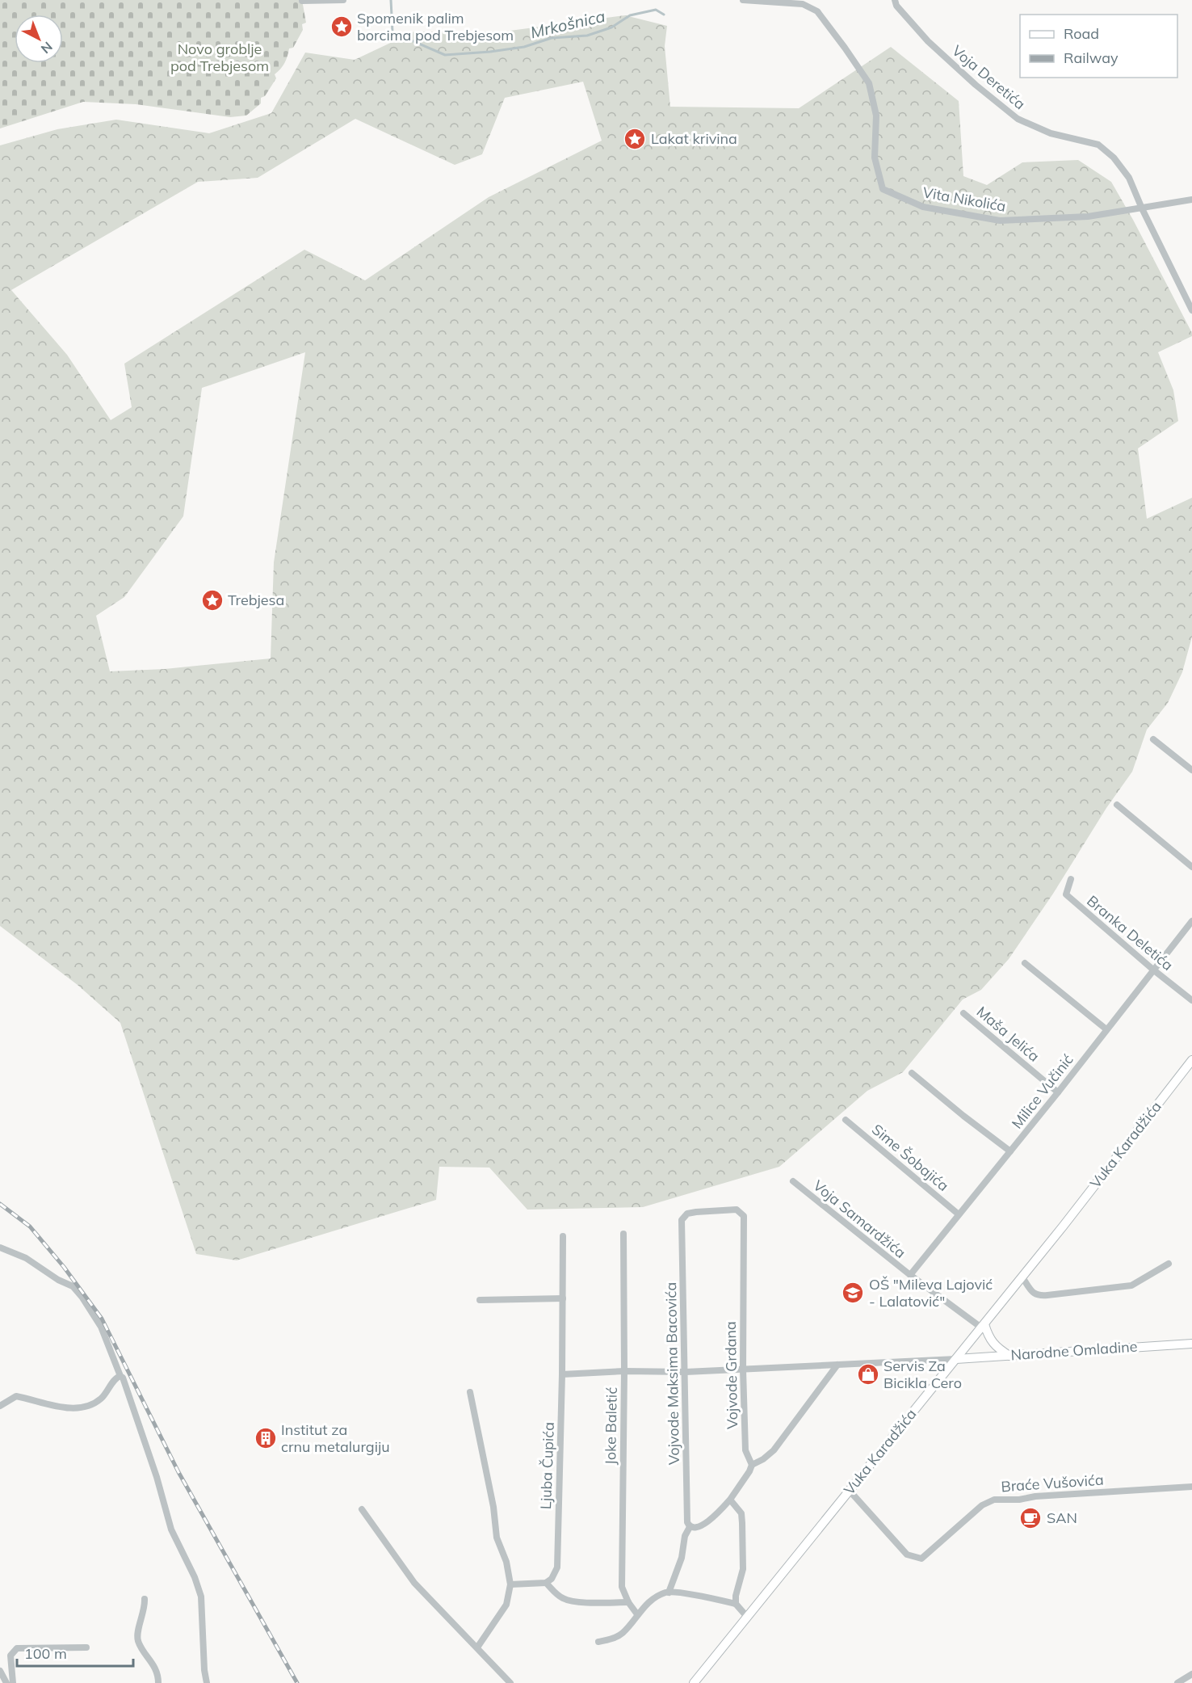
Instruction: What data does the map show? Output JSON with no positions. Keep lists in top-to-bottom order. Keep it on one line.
{"streets":{"street":["Voja Deretića","Vita Nikolića","Branka Deletića","Maša Jelića","Milice Vučinić","Vuka Karadžića","Sime Šobajića","Voja Samardžića","Narodne Omladine","Vojvode Maksima Bacovića","Vojvode Grdana","Joke Baletić","Ljuba Čupića","Braće Vušovića"]},"crossings":[["Voja Deretića","Vita Nikolića"],["Branka Deletića","Milice Vučinić"],["Maša Jelića","Milice Vučinić"],["Milice Vučinić","Sime Šobajića"],["Milice Vučinić","Voja Samardžića"],["Vuka Karadžića","Voja Samardžića"],["Vuka Karadžića","Narodne Omladine"],["Vuka Karadžića","Braće Vušovića"],["Vojvode Maksima Bacovića","Vojvode Grdana"]],"water":["Mrkošnica"],"parks":["Novo groblje pod Trebjesom"],"places":{"place":["Spomenik palim borcima pod Trebjesom","Lakat krivina","Trebjesa"],"school or university":["OŠ \"Mileva Lajović - Lalatović\""],"shop":["Servis Za Bicikla Cero"],"building":["Institut za crnu metalurgiju"],"cafe":["SAN"]},"legend":["Road","Railway"],"scale_bar":"100 m","north":"bottom right"}
